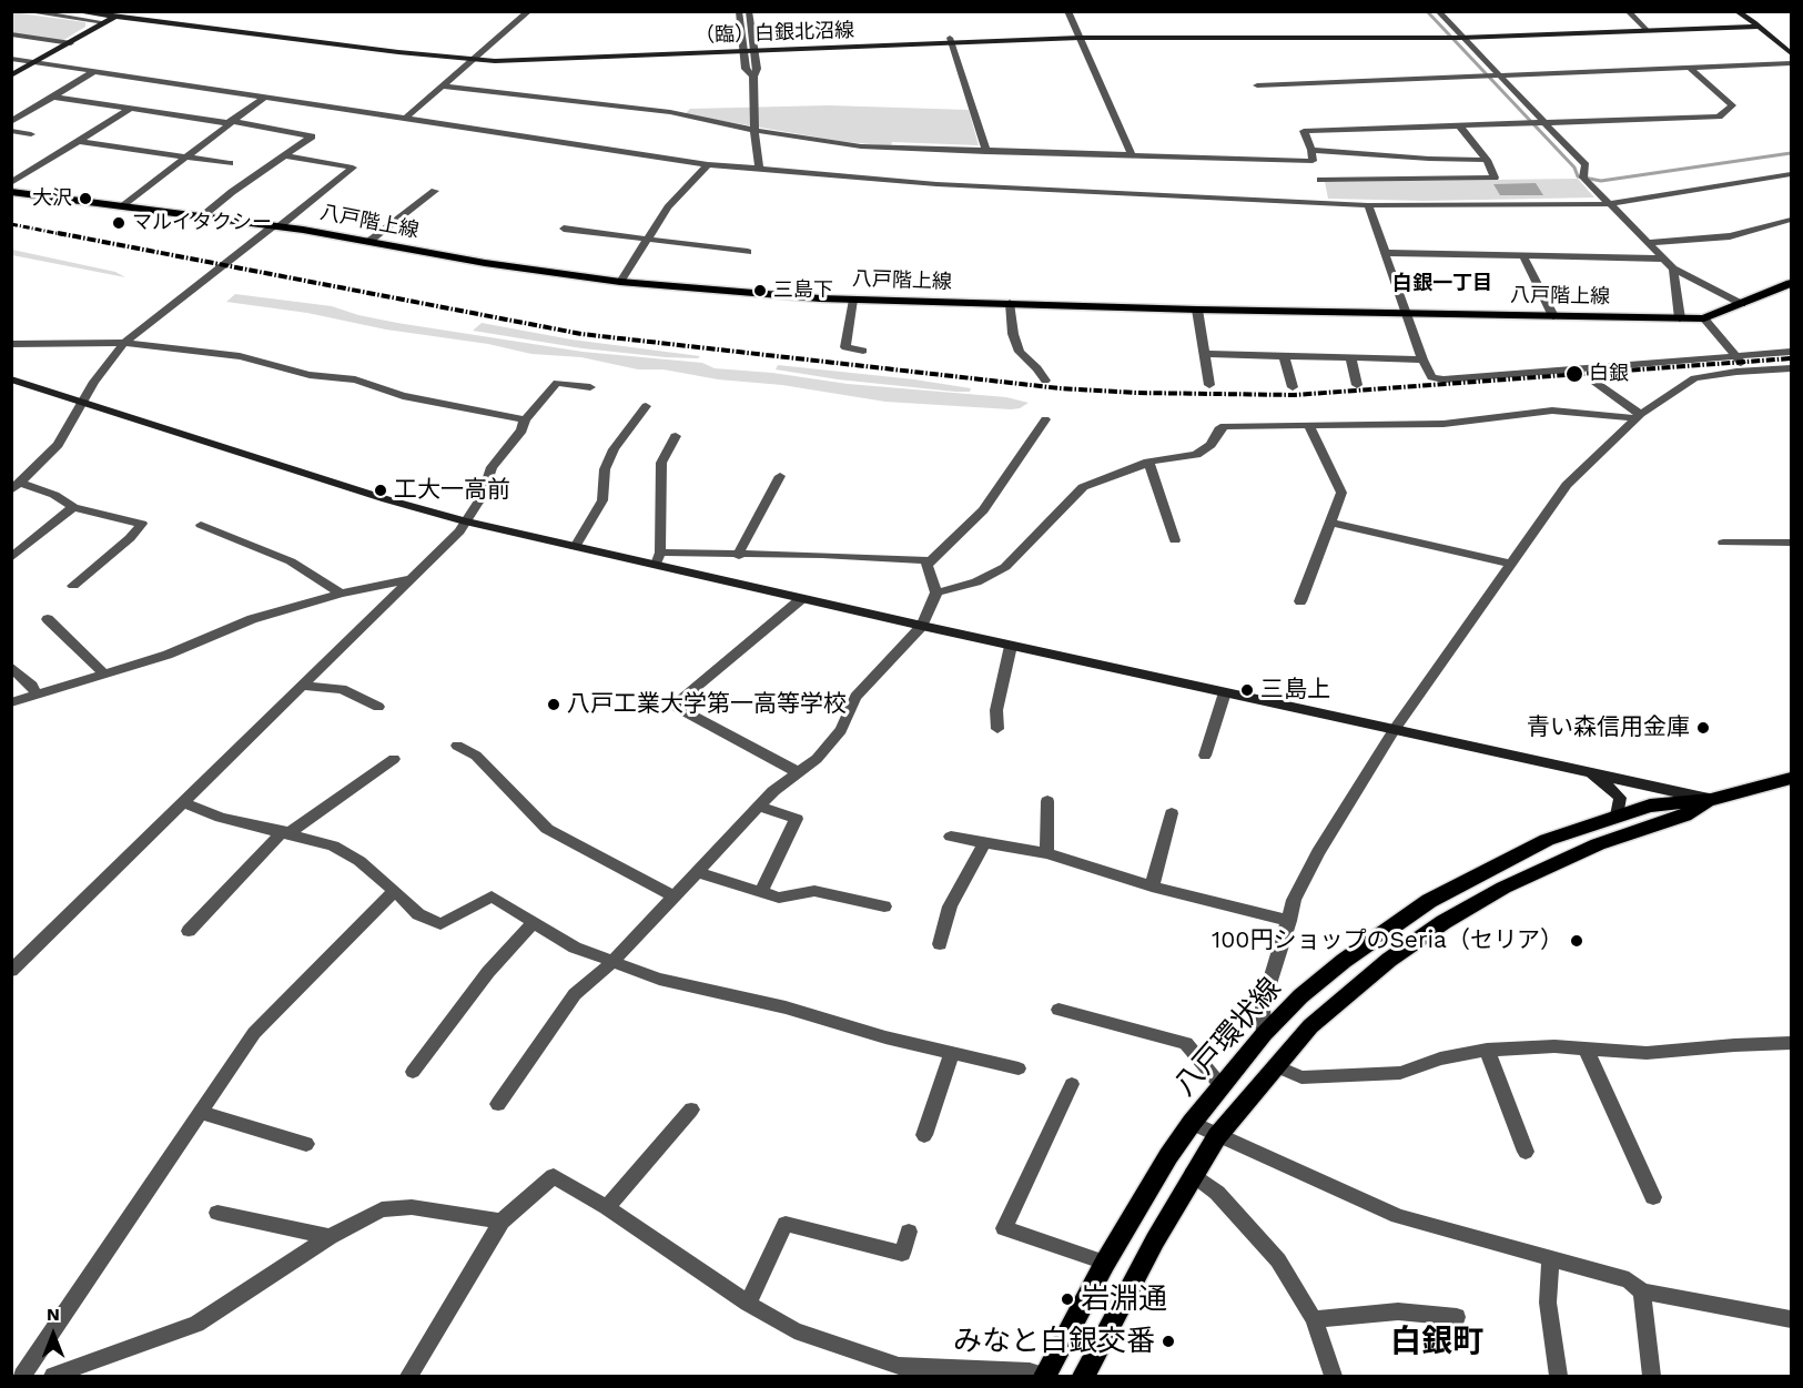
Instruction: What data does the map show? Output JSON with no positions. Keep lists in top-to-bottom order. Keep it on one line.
{"streets":{"main road":["八戸階上線","八戸環状線"],"street":["（臨）白銀北沼線"]},"districts":["白銀一丁目","白銀町"],"places":["大沢","マルイタクシー","三島下","白銀","工大一高前","三島上","八戸工業大学第一高等学校","青い森信用金庫","100円ショップのSeria（セリア）","岩淵通","みなと白銀交番"],"north":"top"}
